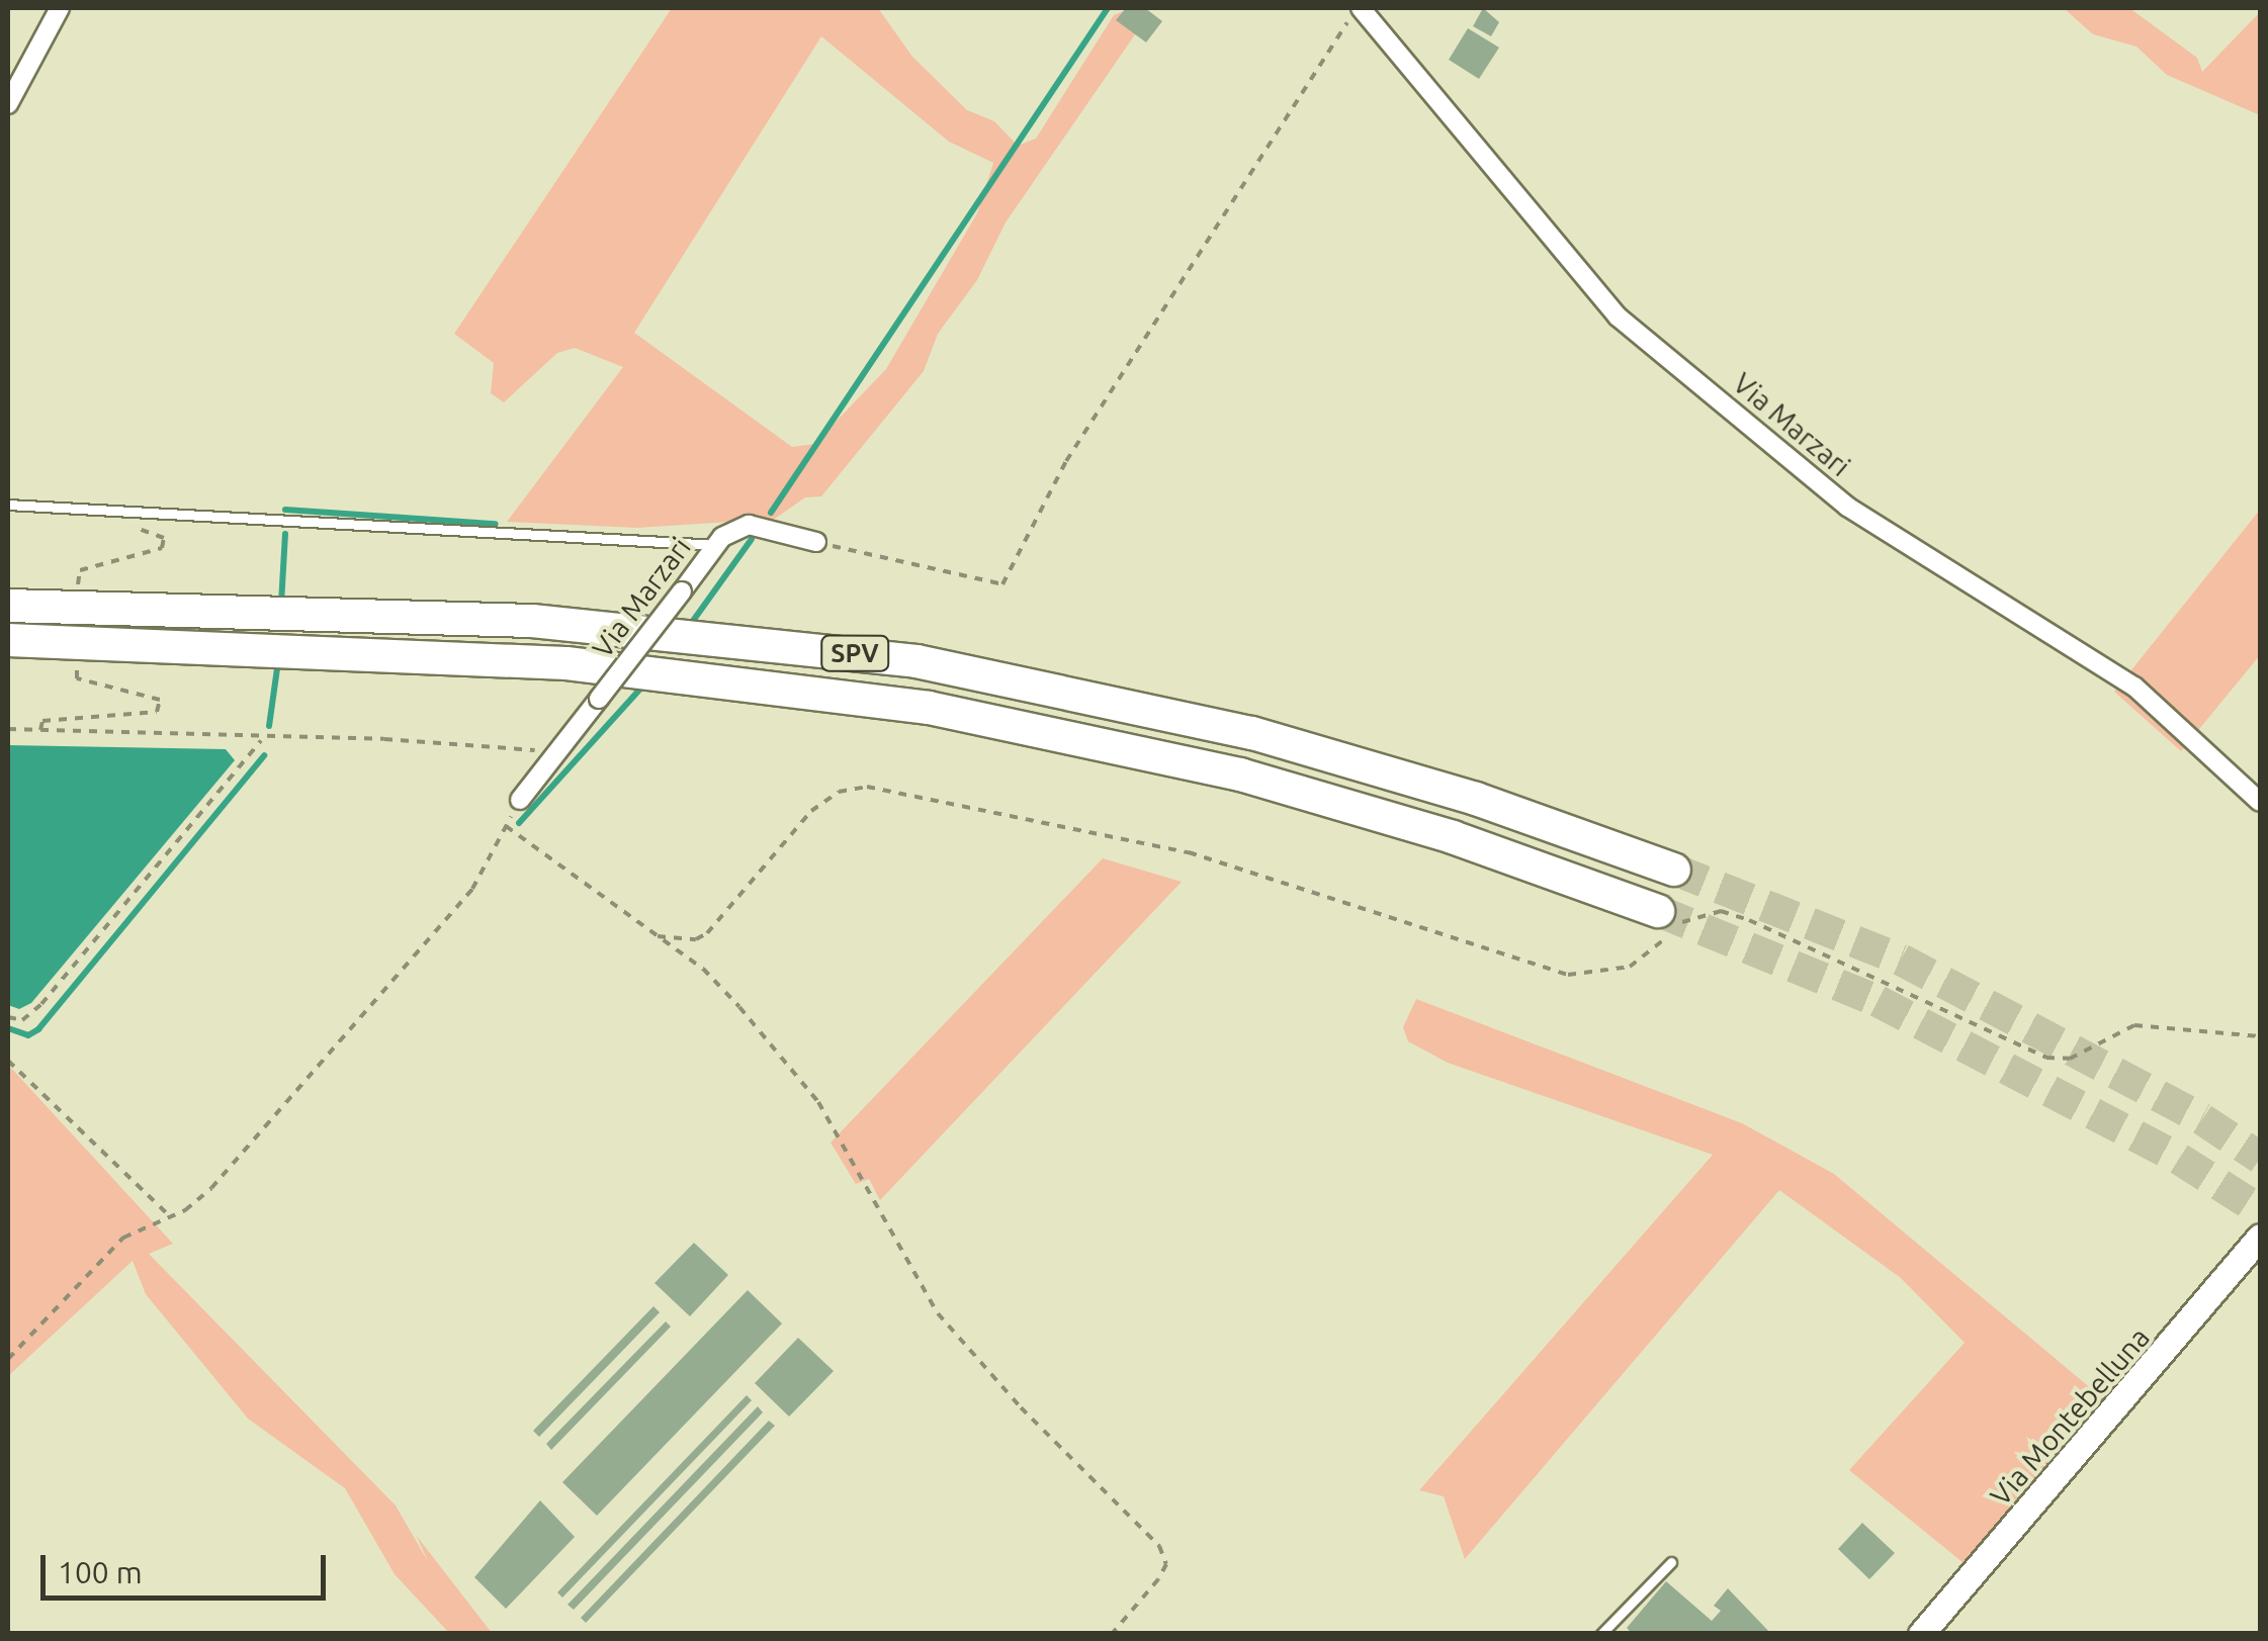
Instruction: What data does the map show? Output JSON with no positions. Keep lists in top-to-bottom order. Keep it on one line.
{"streets":{"highway":["SPV"],"main road":["Via Montebelluna"],"street":["Via Marzari"]},"scale_bar":"100 m"}
